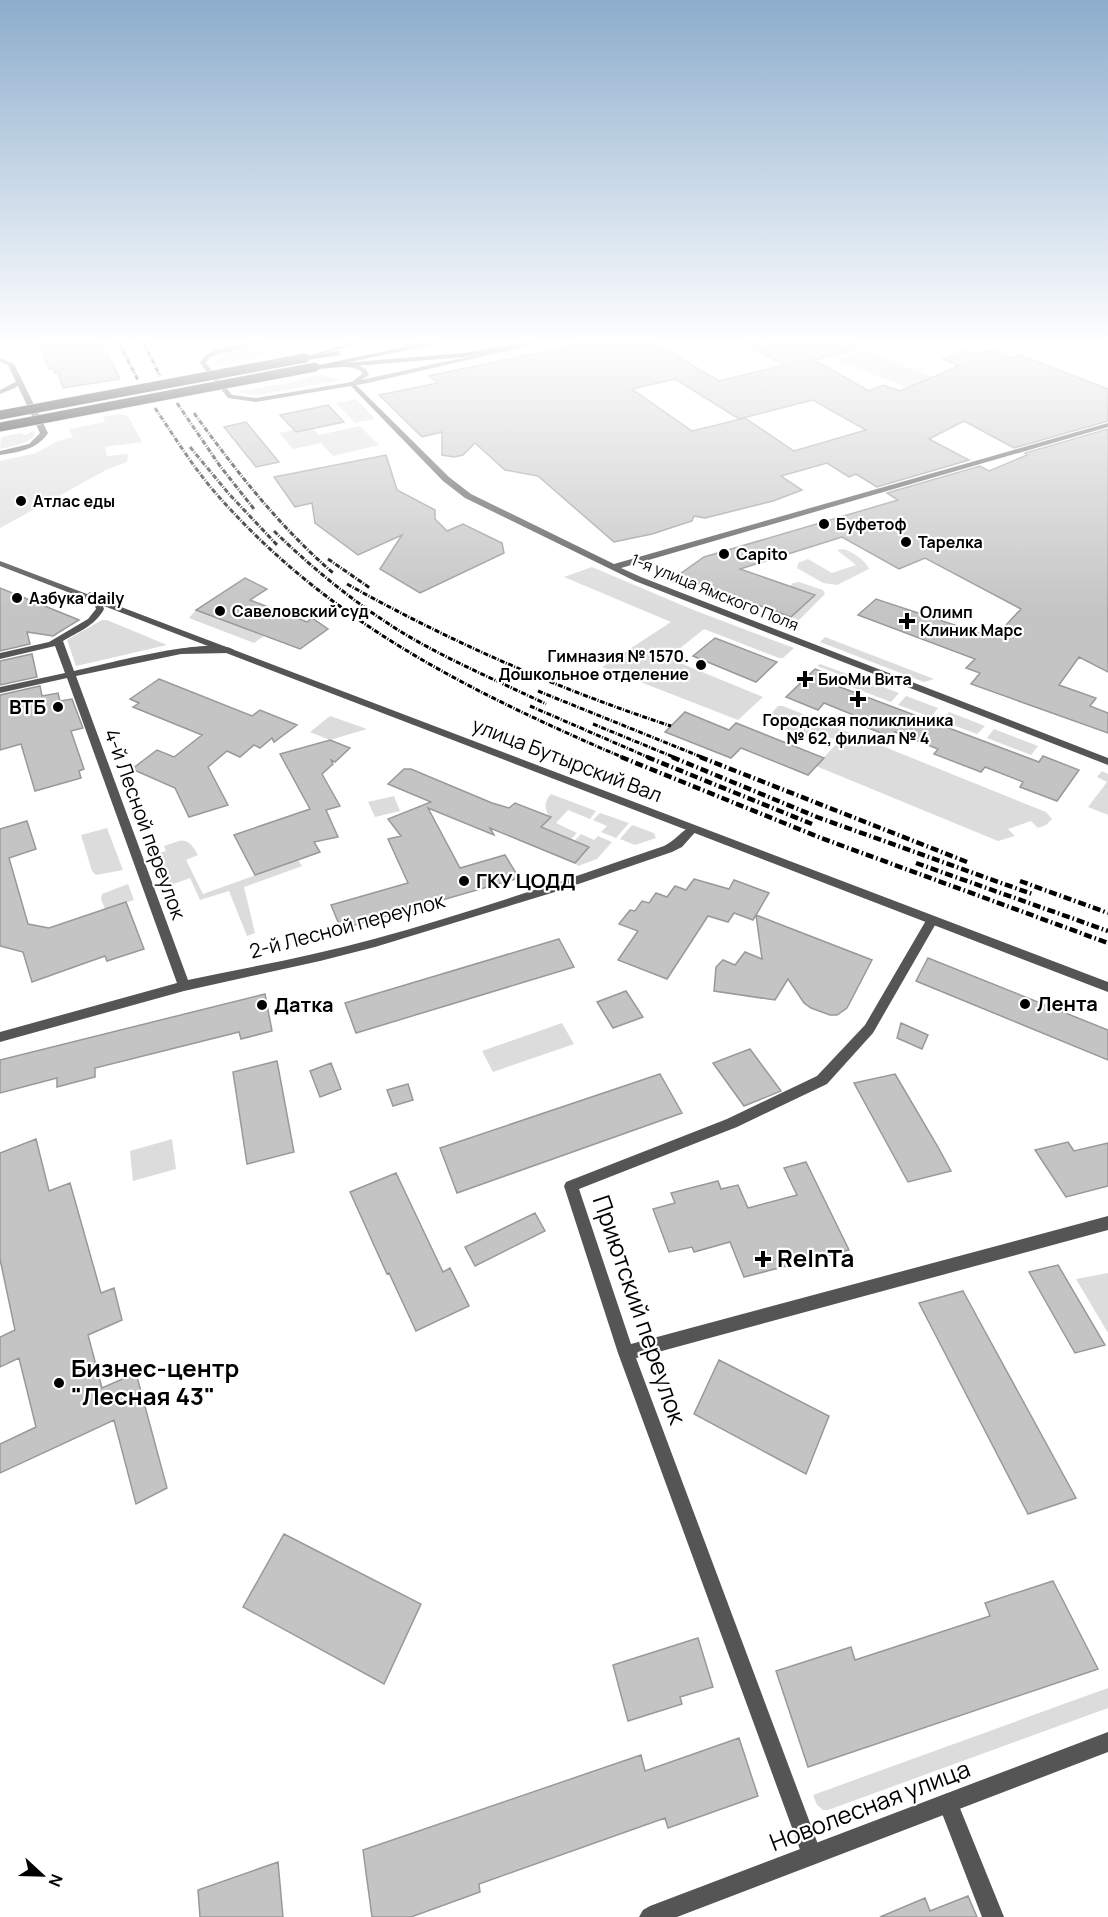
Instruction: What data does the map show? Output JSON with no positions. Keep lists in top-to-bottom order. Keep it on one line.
{"streets":{"street":["1-я улица Ямского Поля","улица Бутырский Вал","4-й Лесной переулок","2-й Лесной переулок","Приютский переулок","Новолесная улица"]},"crossings":[["улица Бутырский Вал","2-й Лесной переулок"],["улица Бутырский Вал","Приютский переулок"],["4-й Лесной переулок","2-й Лесной переулок"],["Приютский переулок","Новолесная улица"]],"places":{"other":["Атлас еды","Буфетоф","Тарелка","Capito","Азбука daily","Савеловский cуд","Гимназия № 1570. Дошкольное отделение","ВТБ","ГКУ ЦОДД","Лента","Датка","Бизнес-центр \"Лесная 43\""],"health":["Олимп Клиник Марс","БиоМи Вита","Городская поликлиника № 62, филиал № 4","ReInTa"]},"north":"right"}
